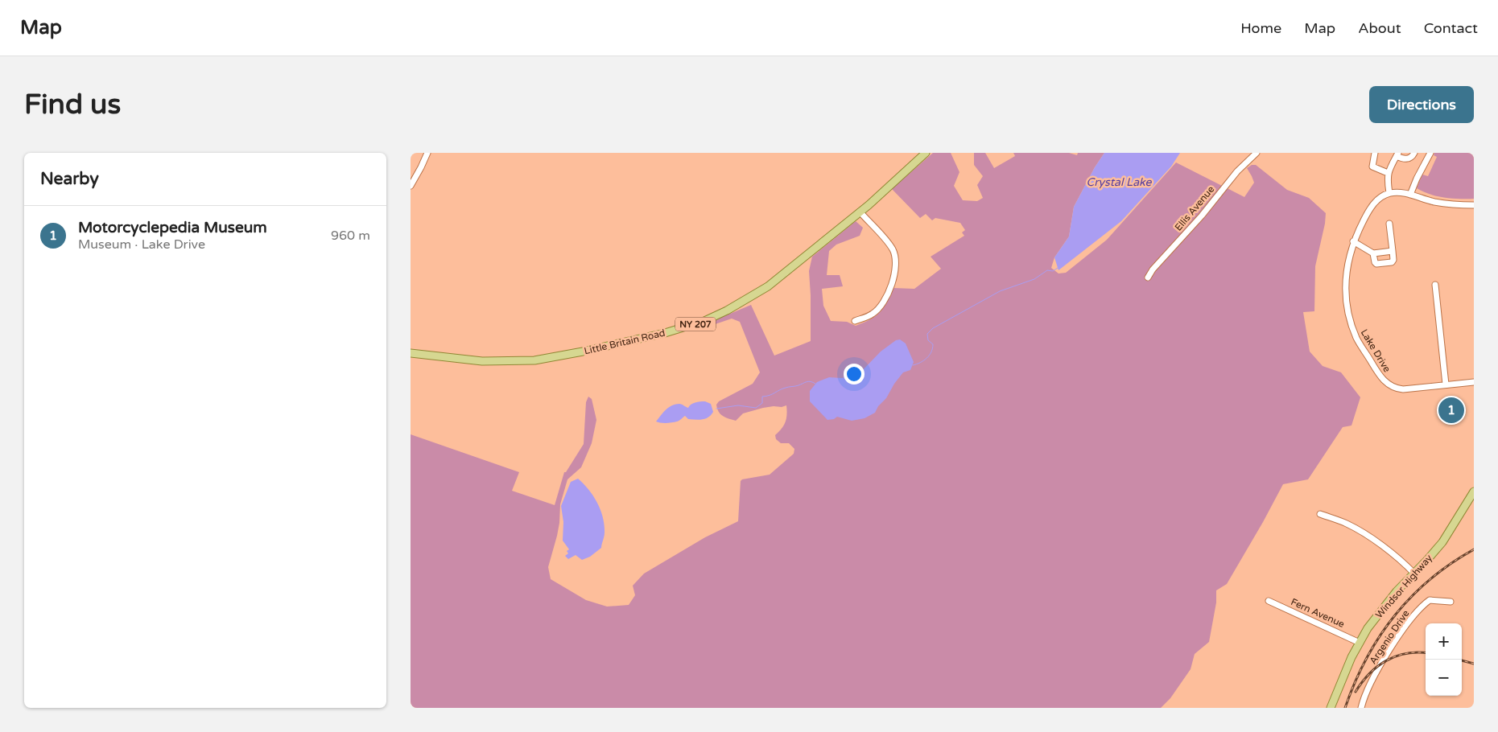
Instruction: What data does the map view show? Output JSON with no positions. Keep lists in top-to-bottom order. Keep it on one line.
{"streets":{"main road":["NY 207","Little Britain Road","Windsor Highway"],"street":["Ellis Avenue","Lake Drive","Fern Avenue","Argenio Drive"]},"crossings":[["Windsor Highway","Fern Avenue"]],"water":["Crystal Lake"],"page":{"header":"Map","nav":["Home","Map","About","Contact"],"buttons":"Directions","title":"Find us","heading":"Nearby","list":[{"mark":"1","name":"Motorcyclepedia Museum","note":"Museum · Lake Drive","value":"960 m"}],"pins":"1","map_buttons":["+","−"]}}
